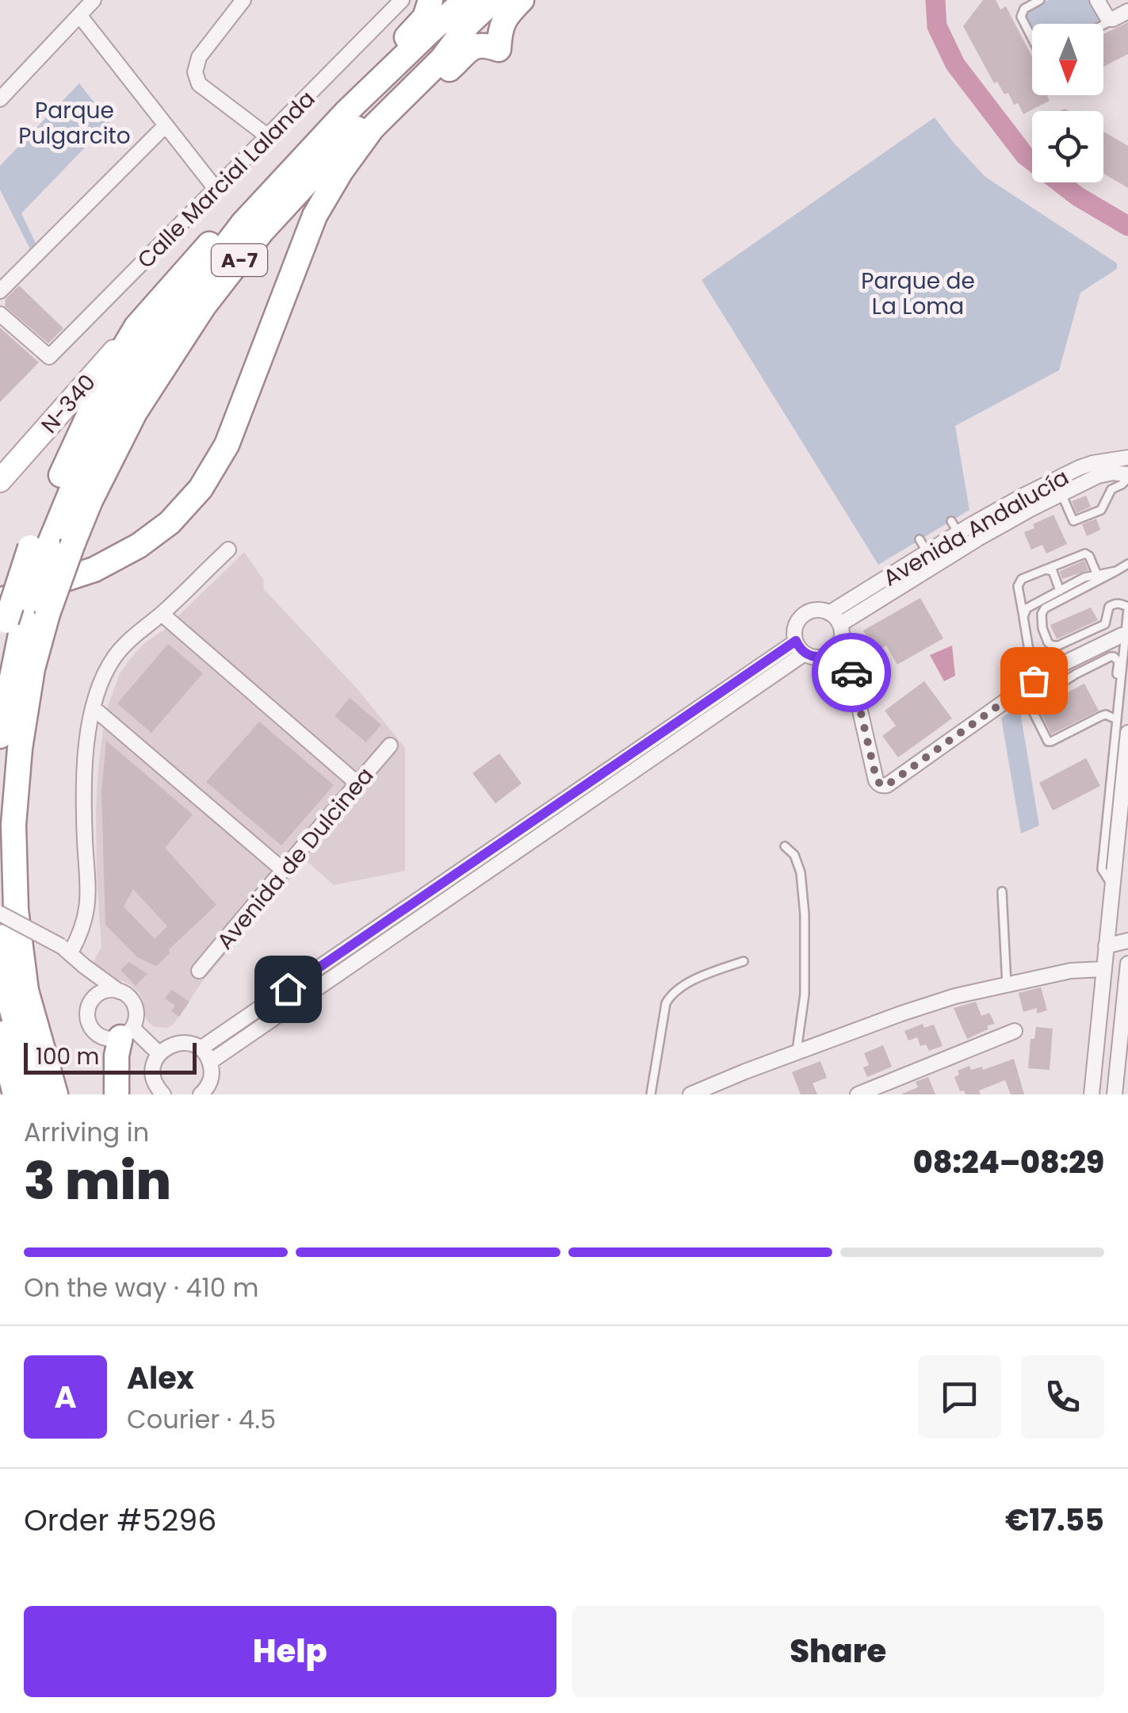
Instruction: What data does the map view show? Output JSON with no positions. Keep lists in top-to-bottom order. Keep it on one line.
{"streets":{"highway":["A-7"],"main road":["N-340"],"street":["Calle Marcial Lalanda","Avenida Andalucía","Avenida de Dulcinea"]},"parks":["Parque Pulgarcito","Parque de La Loma"],"scale_bar":"100 m","north":"bottom","page":{"scale":"100 m","heading":["3 min","Arriving in","08:24–08:29"],"panel":["Alex","Courier · 4.5","Order #5296","€17.55"],"bar":"On the way · 410 m","round":"A","buttons":["Help","Share"]}}
